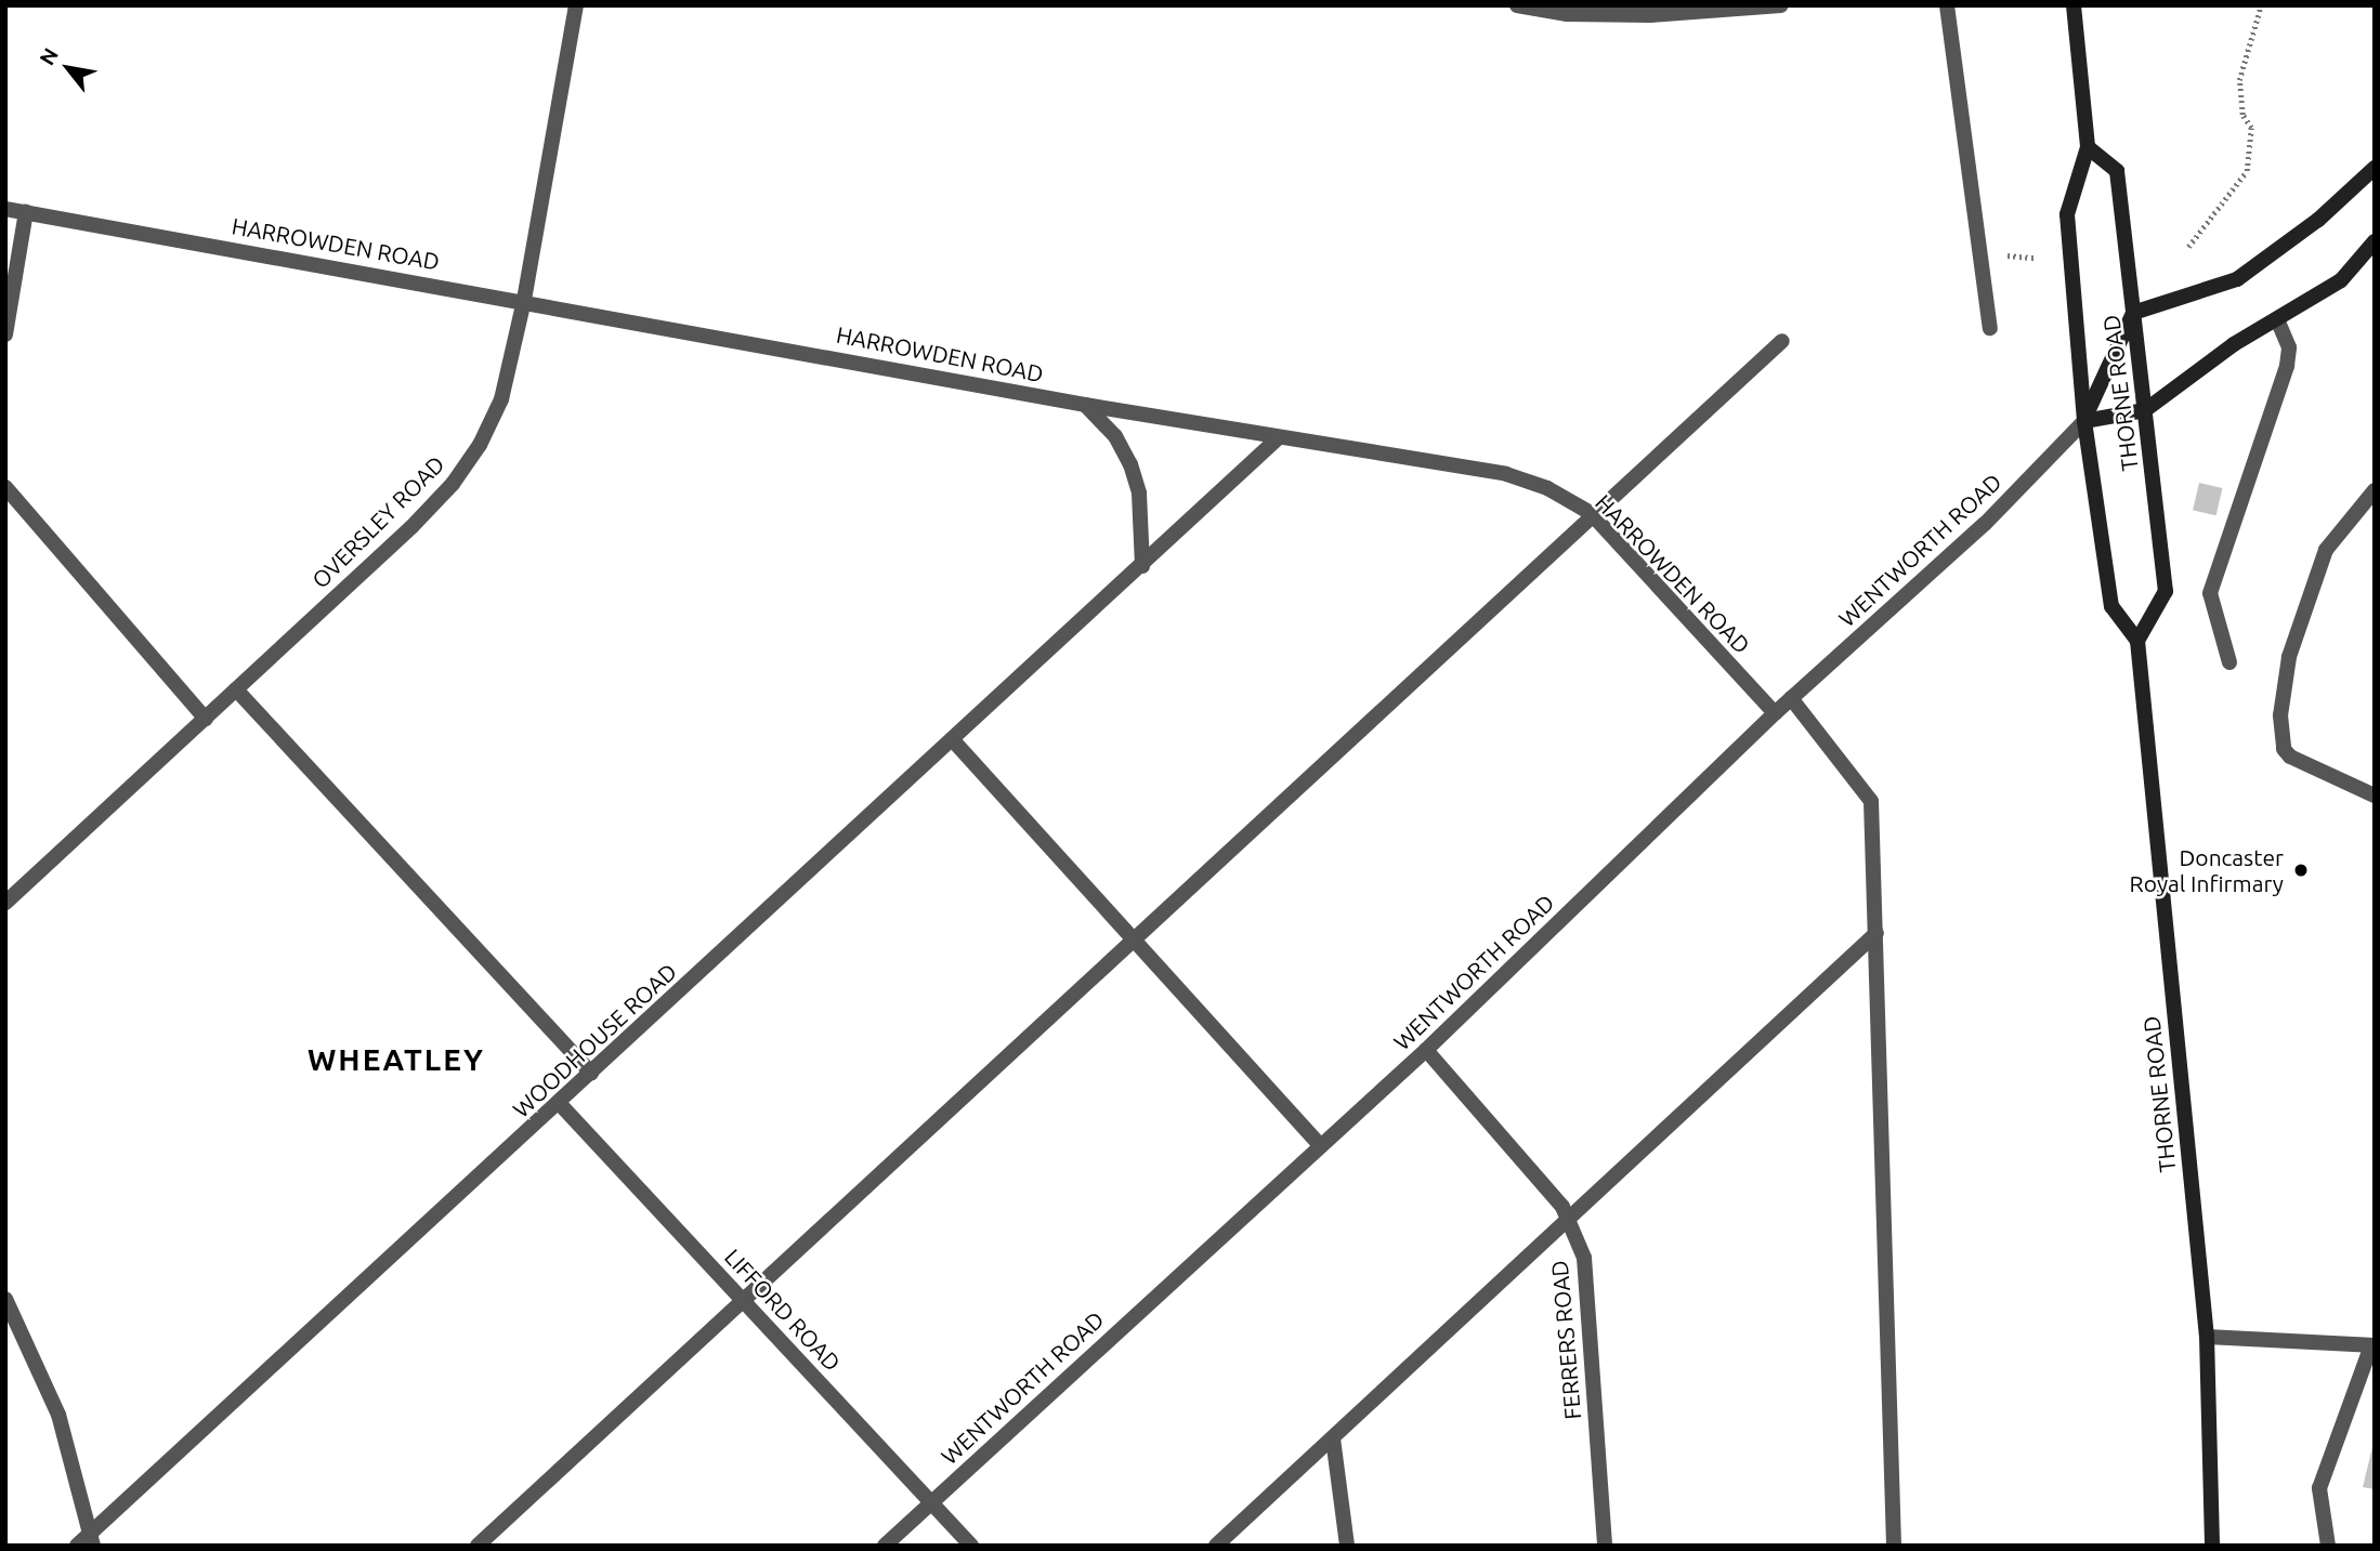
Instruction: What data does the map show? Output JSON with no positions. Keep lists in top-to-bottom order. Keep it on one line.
{"streets":{"street":["HARROWDEN ROAD","THORNE ROAD","OVERSLEY ROAD","WENTWORTH ROAD","WOODHOUSE ROAD","LIFFORD ROAD","FERRERS ROAD"]},"crossings":[["HARROWDEN ROAD","OVERSLEY ROAD"],["HARROWDEN ROAD","WENTWORTH ROAD"],["HARROWDEN ROAD","WOODHOUSE ROAD"],["THORNE ROAD","WENTWORTH ROAD"],["WENTWORTH ROAD","LIFFORD ROAD"],["WENTWORTH ROAD","FERRERS ROAD"],["WOODHOUSE ROAD","LIFFORD ROAD"]],"districts":["WHEATLEY"],"places":["Doncaster Royal Infirmary"],"north":"top left"}
